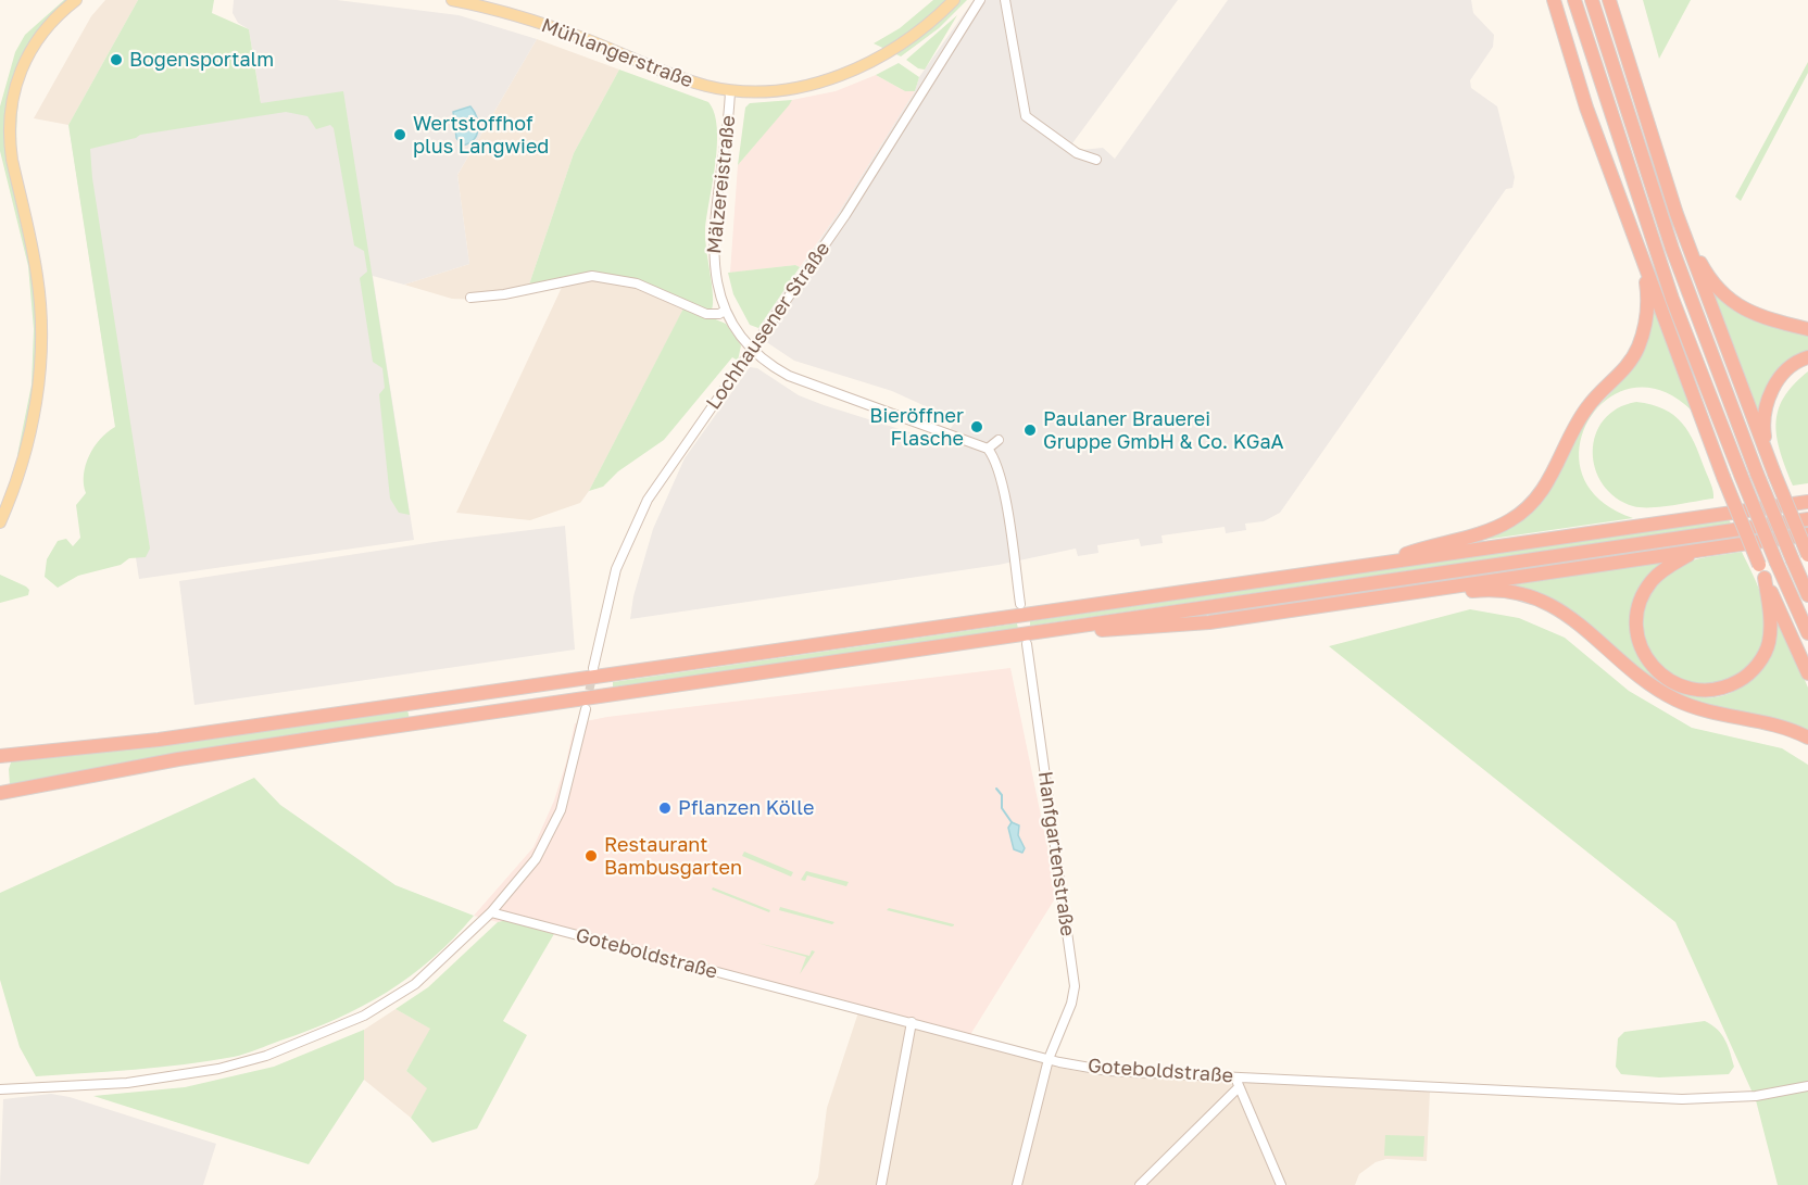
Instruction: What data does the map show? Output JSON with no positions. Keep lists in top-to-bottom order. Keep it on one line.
{"streets":{"main road":["Mühlangerstraße"],"street":["Mälzereistraße","Lochhausener Straße","Hanfgartenstraße","Goteboldstraße"]},"crossings":[["Mühlangerstraße","Mälzereistraße"],["Mälzereistraße","Lochhausener Straße"],["Hanfgartenstraße","Goteboldstraße"]],"places":["Bogensportalm","Wertstoffhof plus Langwied","Bieröffner Flasche","Paulaner Brauerei Gruppe GmbH & Co. KGaA","Pflanzen Kölle","Restaurant Bambusgarten"]}
